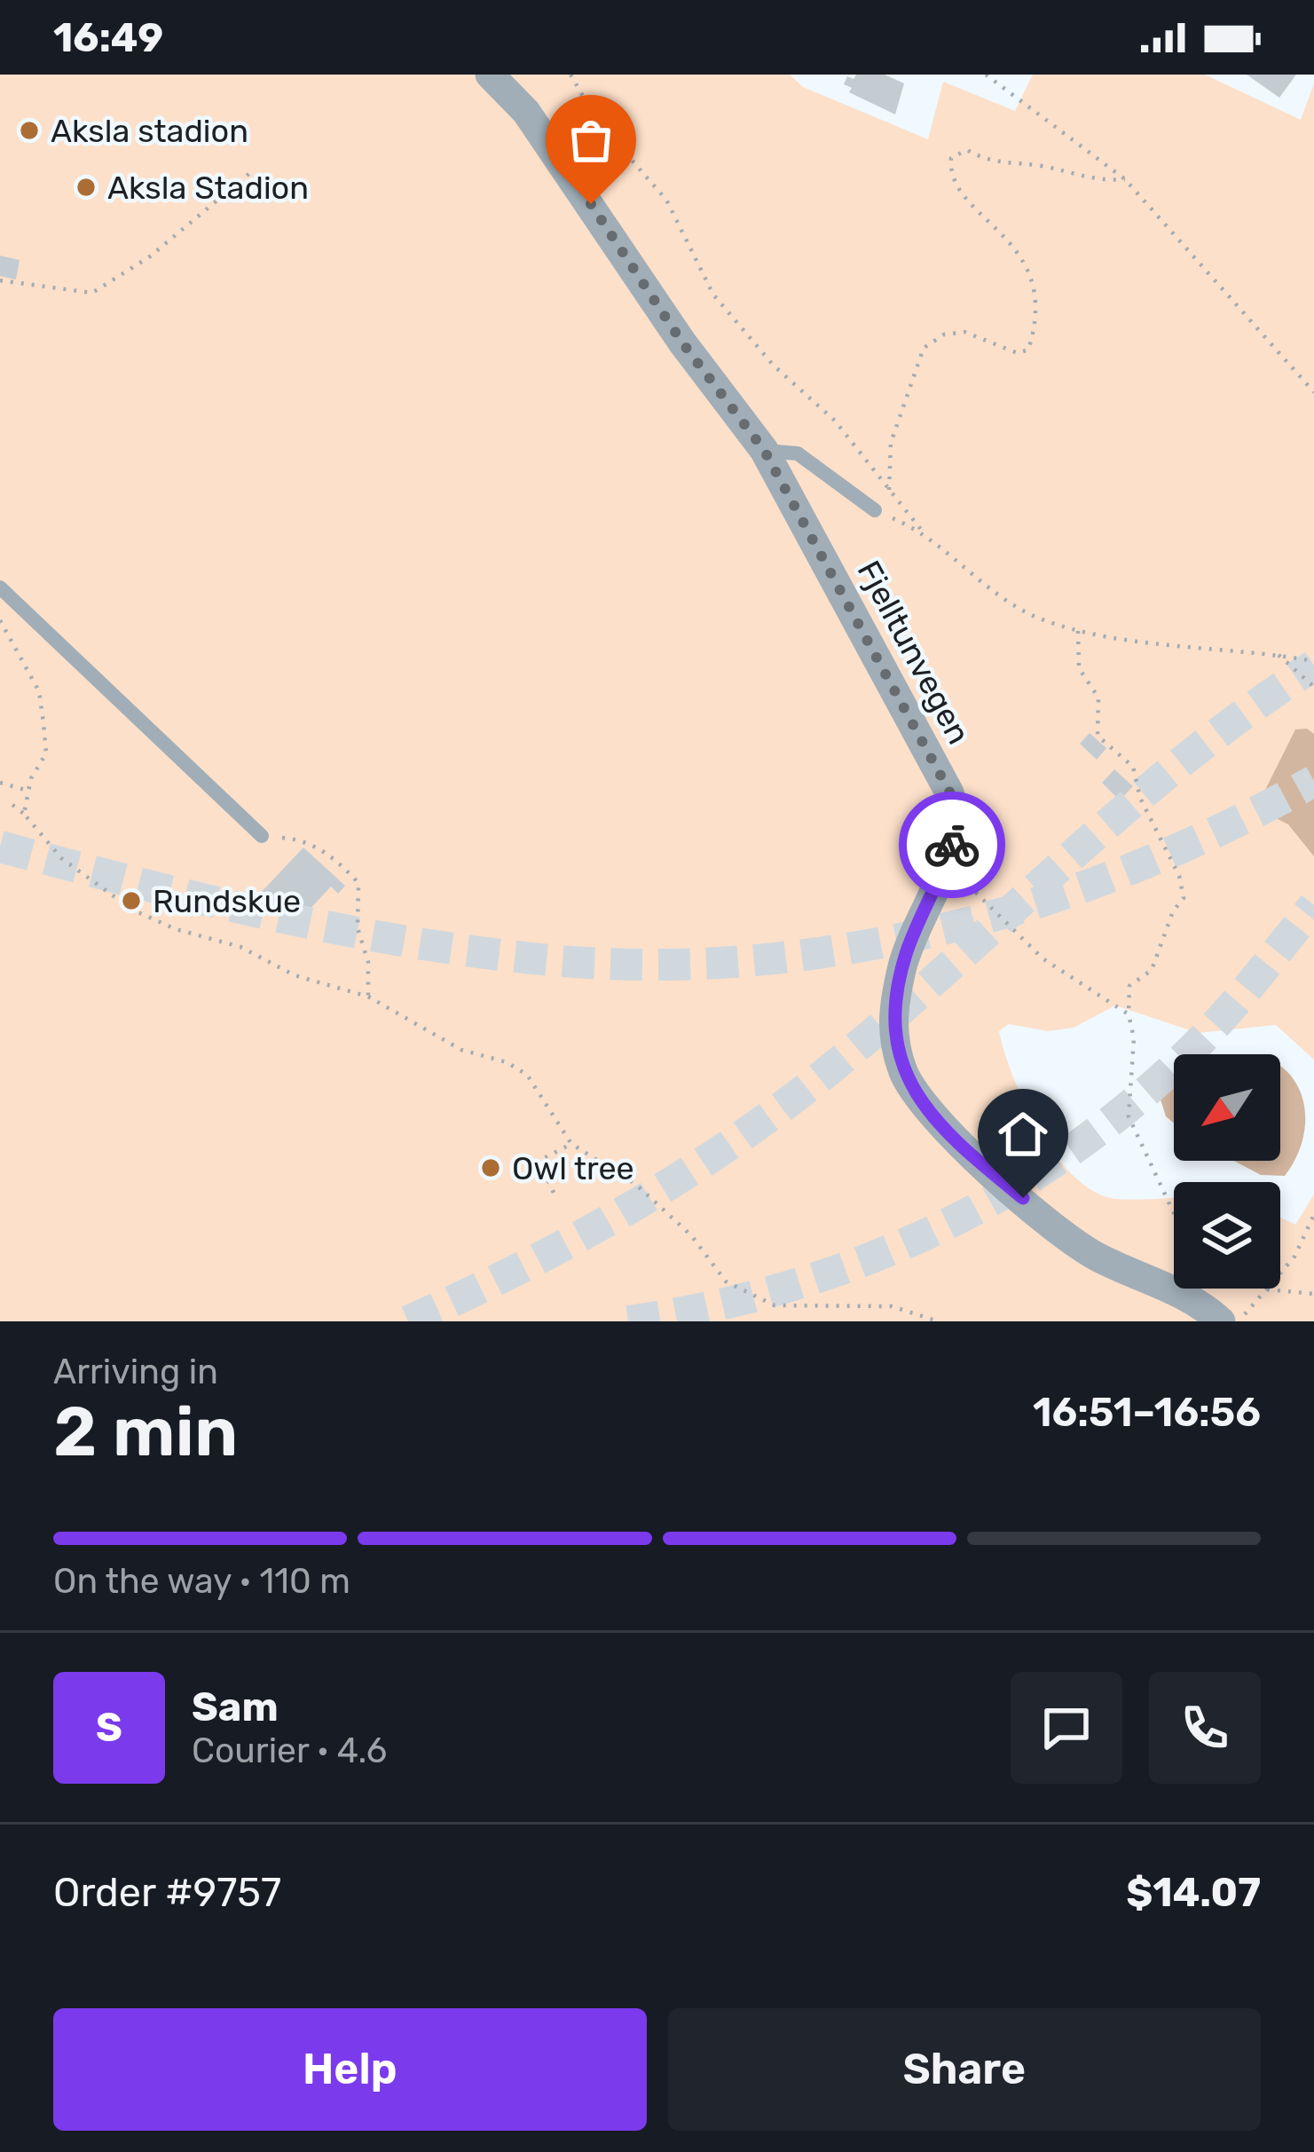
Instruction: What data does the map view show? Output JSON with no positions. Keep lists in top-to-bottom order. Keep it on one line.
{"streets":{"street":["Fjelltunvegen"]},"places":["Aksla stadion","Aksla Stadion","Rundskue","Owl tree"],"north":"bottom left","page":{"status":"16:49","heading":["2 min","Arriving in","16:51–16:56"],"panel":["Sam","Courier · 4.6","Order #9757","$14.07"],"bar":"On the way · 110 m","round":"S","buttons":["Help","Share"]}}
